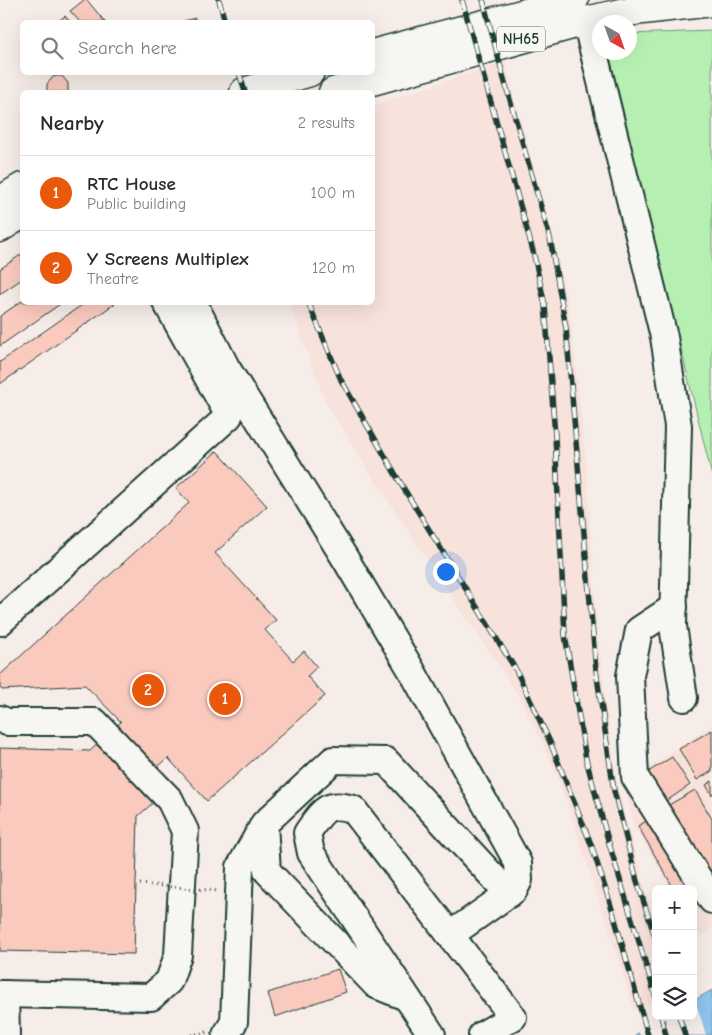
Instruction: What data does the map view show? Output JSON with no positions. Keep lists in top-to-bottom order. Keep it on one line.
{"streets":{"highway":["NH65"]},"north":"bottom right","page":{"search":"Search here","heading":["Nearby","2 results"],"list":[{"mark":"1","name":"RTC House","note":"Public building","value":"100 m"},{"mark":"2","name":"Y Screens Multiplex","note":"Theatre","value":"120 m"}],"pins":["2","1"],"map_buttons":["+","−"]}}
